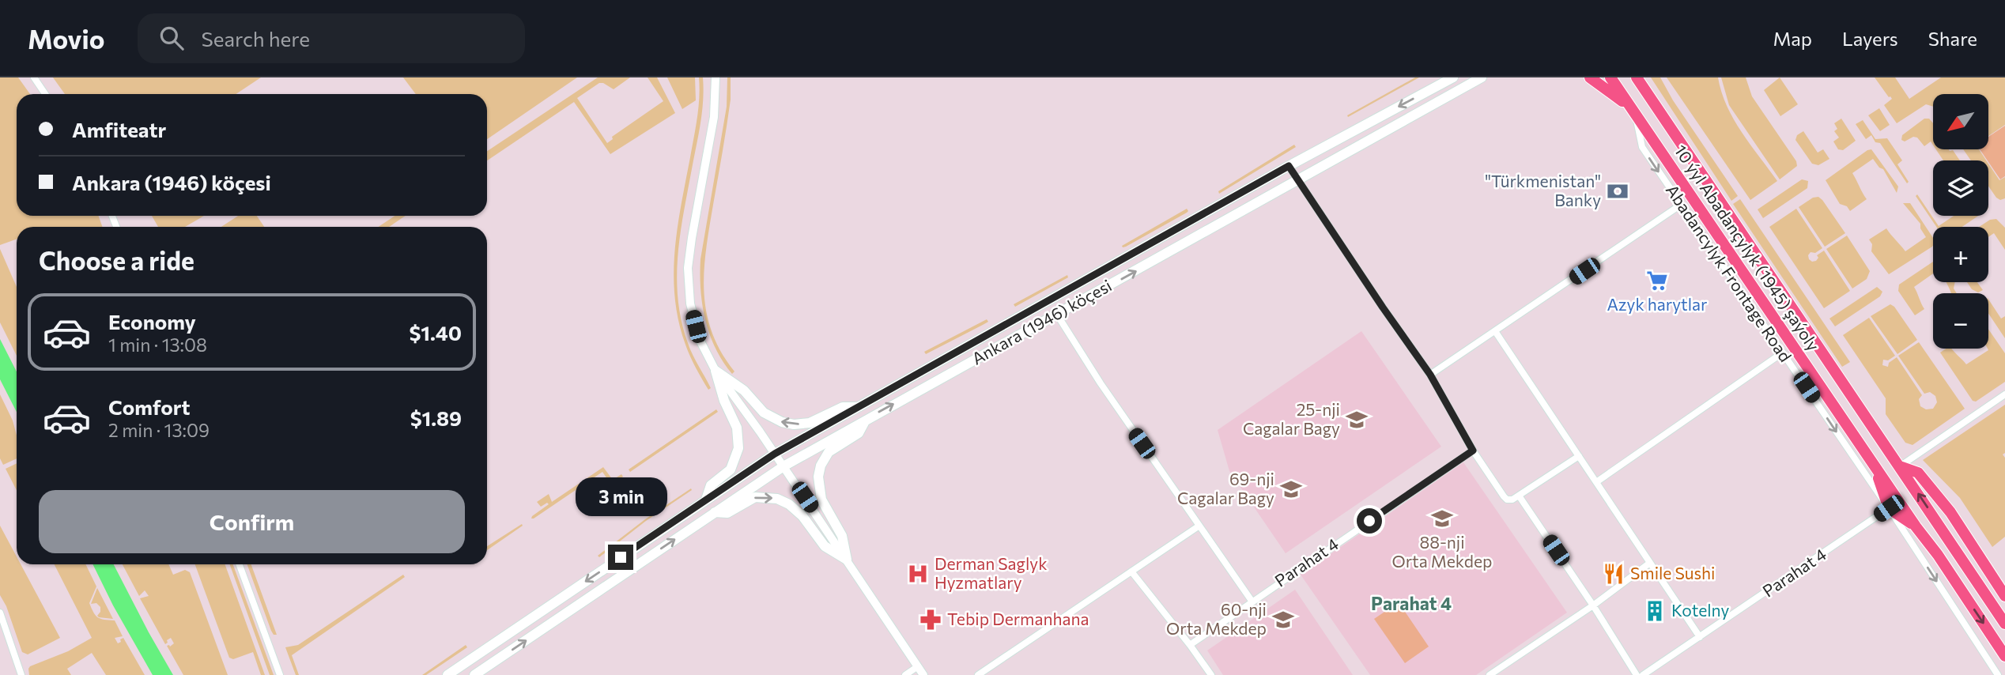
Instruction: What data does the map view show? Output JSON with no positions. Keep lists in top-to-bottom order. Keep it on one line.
{"streets":{"main road":["10 ýyl Abadançylyk (1945) şaýoly","Ankara (1946) köçesi"],"street":["Abadancylyk Frontage Road","Parahat 4"]},"crossings":[["10 ýyl Abadançylyk (1945) şaýoly","Abadancylyk Frontage Road"],["Abadancylyk Frontage Road","Parahat 4"]],"one_way":["Abadancylyk Frontage Road"],"districts":["Parahat 4"],"places":{"bank":["\"Türkmenistan\" Banky"],"supermarket":["Azyk harytlar"],"school or university":["25-nji Cagalar Bagy","69-nji Cagalar Bagy","88-nji Orta Mekdep","60-nji Orta Mekdep"],"hospital":["Derman Saglyk Hyzmatlary"],"restaurant":["Smile Sushi"],"building":["Kotelny"],"pharmacy":["Tebip Dermanhana"]},"north":"bottom left","page":{"header":"Movio","search":"Search here","nav":["Map","Layers","Share"],"map_buttons":["+","−"],"banner":["Amfiteatr","Ankara (1946) köçesi"],"heading":"Choose a ride","list":[{"name":"Economy","note":"1 min · 13:08","value":"$1.40"},{"name":"Comfort","note":"2 min · 13:09","value":"$1.89"}],"bubble":"3 min","buttons":"Confirm"}}
